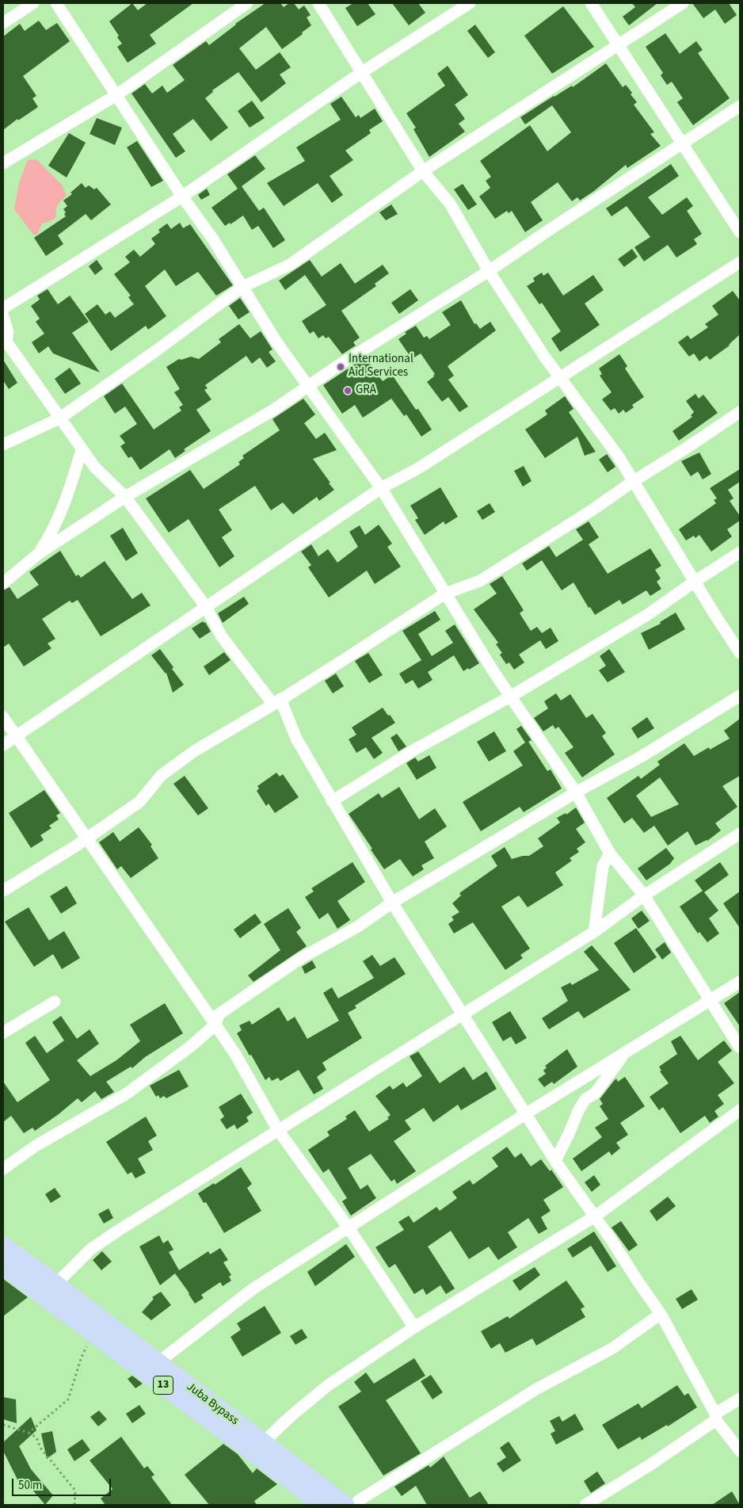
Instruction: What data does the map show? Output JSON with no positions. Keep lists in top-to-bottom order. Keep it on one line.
{"streets":{"main road":["13","Juba Bypass"]},"places":["International Aid Services","GRA"],"scale_bar":"50 m"}
